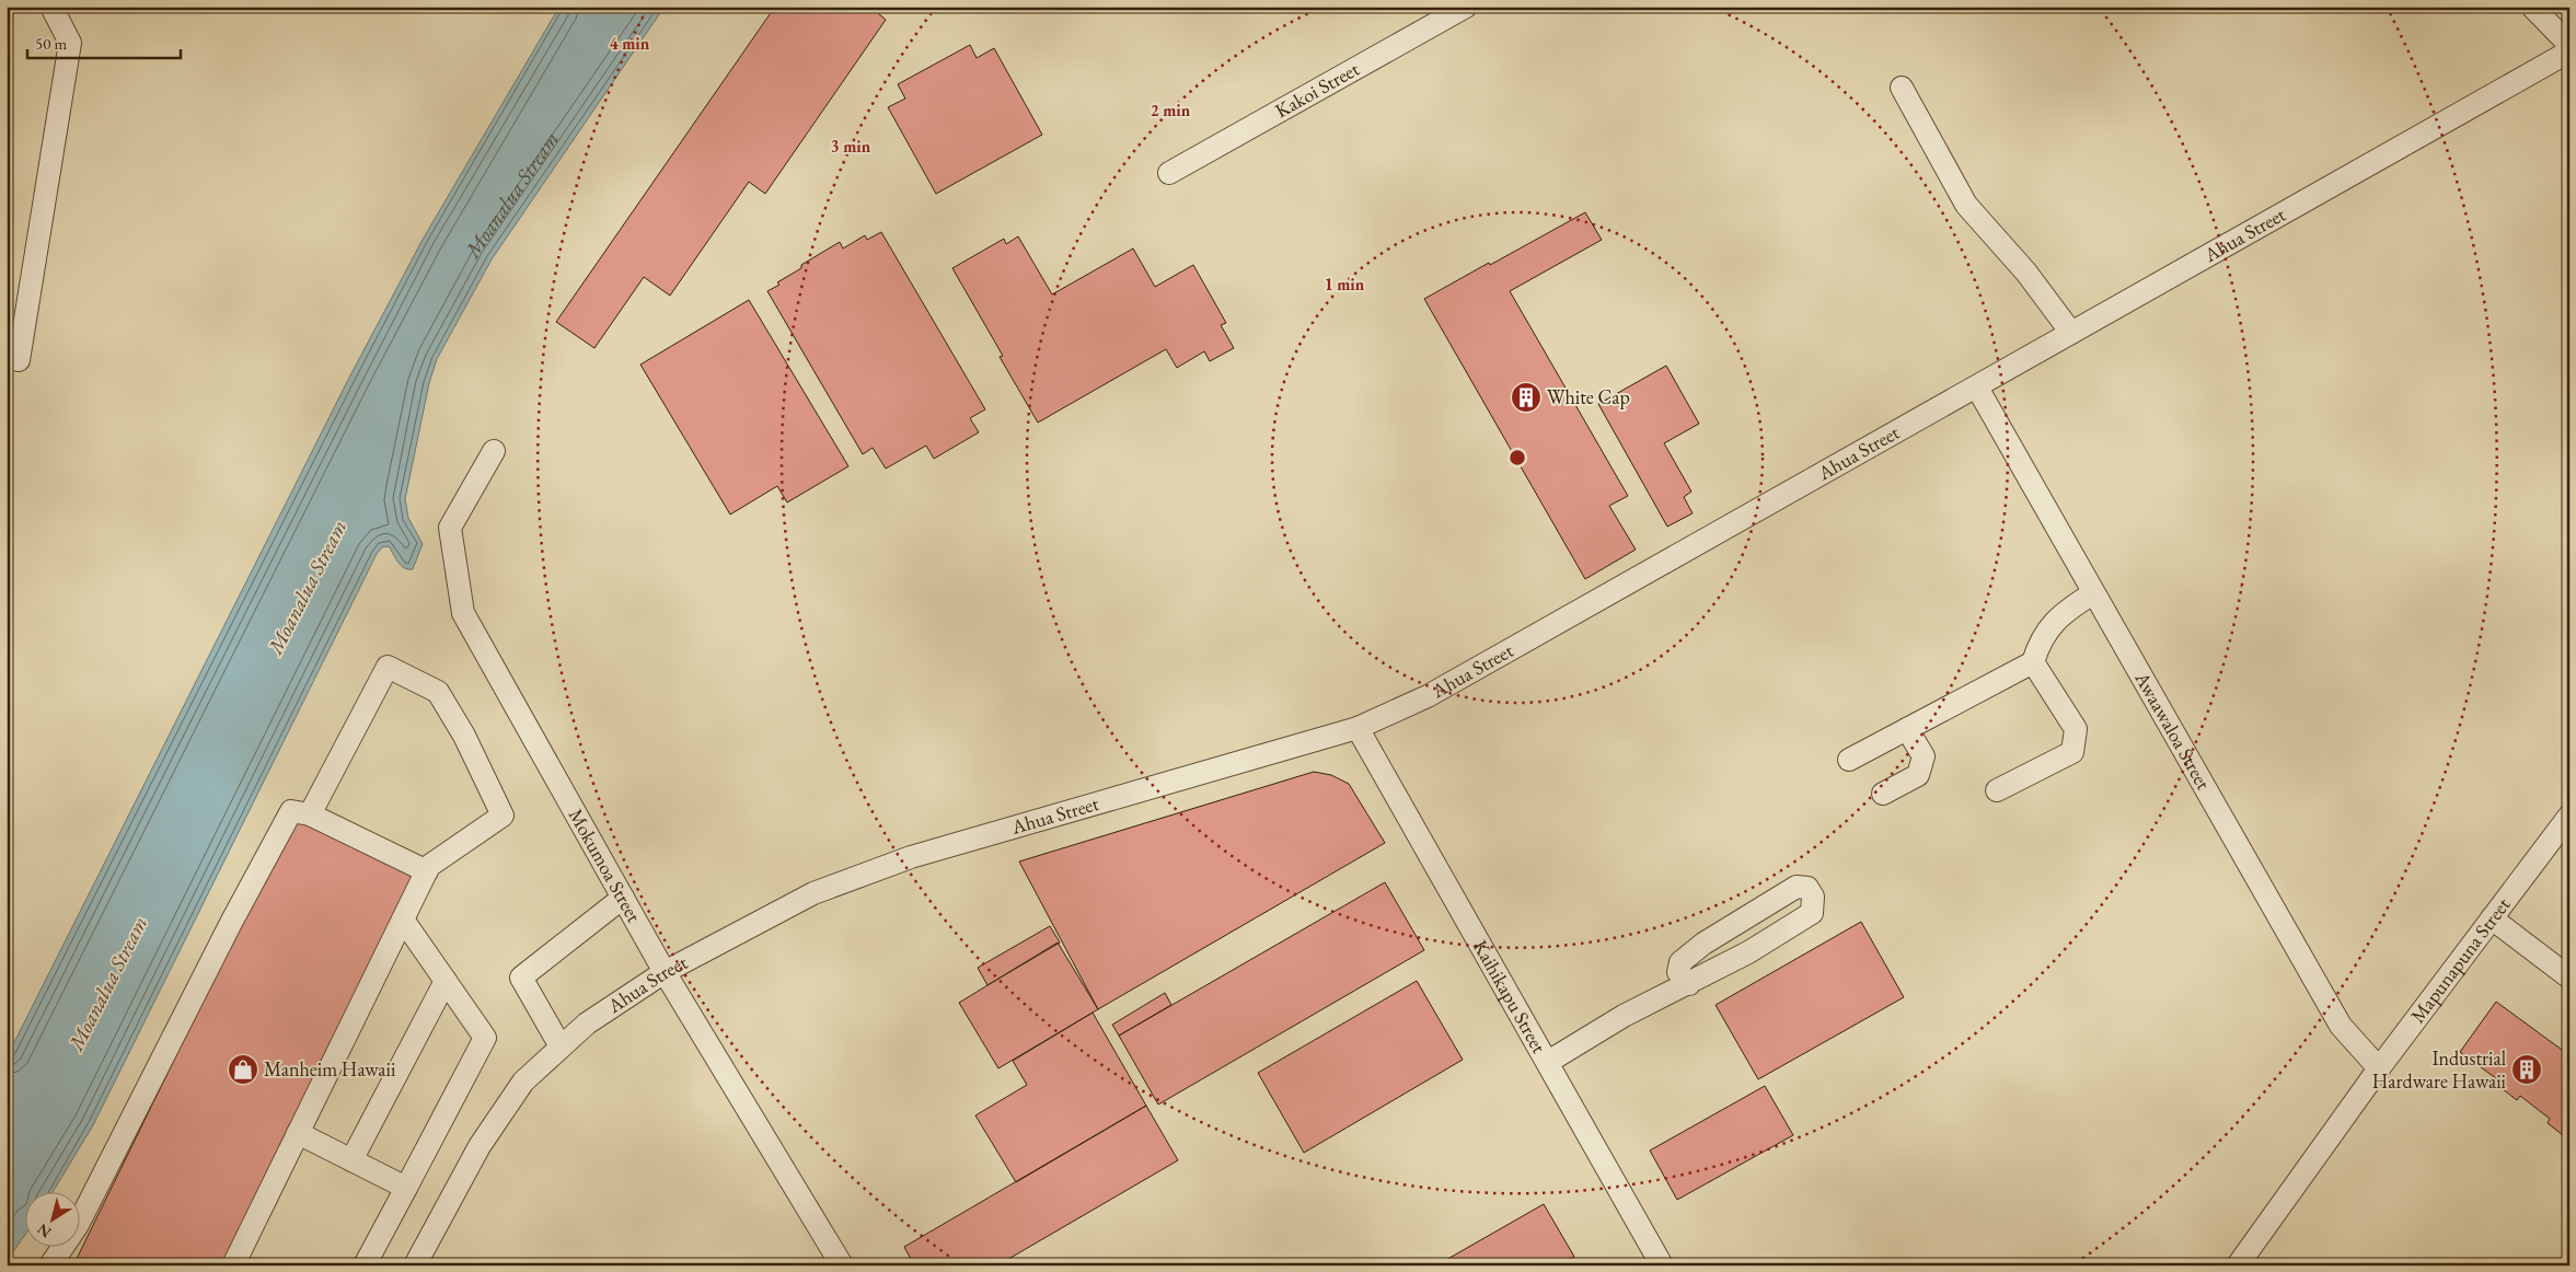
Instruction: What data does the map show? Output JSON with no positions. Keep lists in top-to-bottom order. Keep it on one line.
{"streets":{"street":["Kakoi Street","Ahua Street","Awaawaloa Street","Mokumoa Street","Mapunapuna Street","Kaihikapu Street"]},"crossings":[["Ahua Street","Awaawaloa Street"],["Ahua Street","Mokumoa Street"],["Ahua Street","Kaihikapu Street"],["Awaawaloa Street","Mapunapuna Street"]],"water":["Moanalua Stream"],"places":{"building":["White Cap","Industrial Hardware Hawaii"],"shop":["Manheim Hawaii"]},"scale_bar":"50 m","north":"bottom left","rings":["4 min","2 min","3 min","1 min"]}
